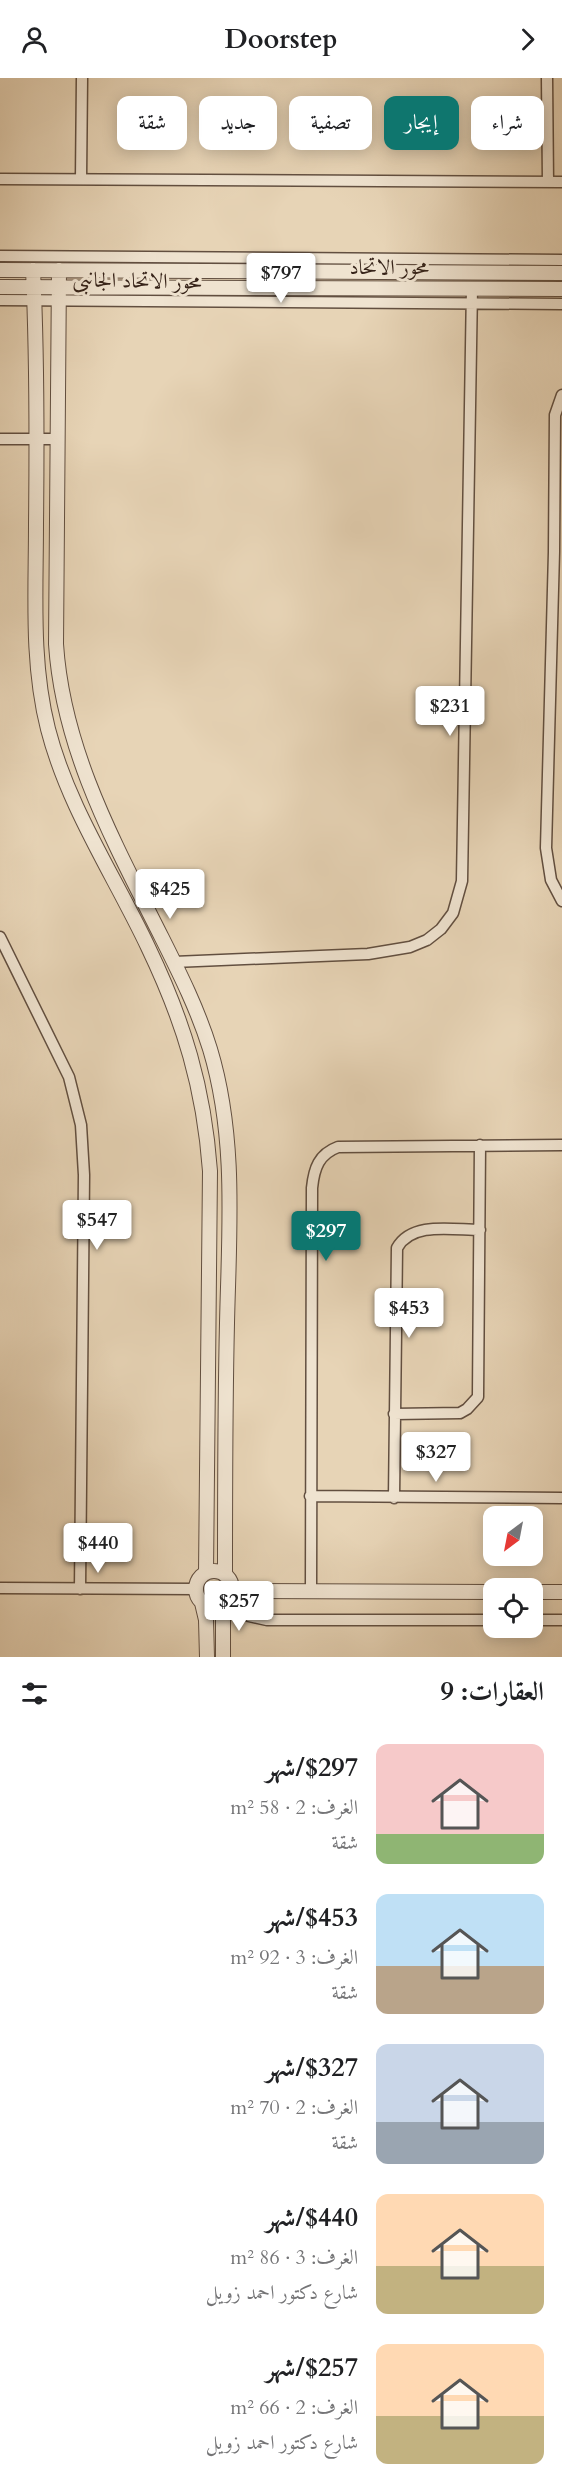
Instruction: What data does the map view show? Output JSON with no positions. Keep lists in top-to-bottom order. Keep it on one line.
{"streets":{"street":["محور الاتحاد","محور الاتحاد الجانبى"]},"crossings":[["محور الاتحاد","محور الاتحاد الجانبى"]],"north":"bottom left","page":{"header":"Doorstep","chip":["شراء","إيجار","تصفية","جديد","شقة"],"price":["$797","$231","$425","$547","$297","$453","$327","$440","$257"],"heading":"العقارات: 9","list":[{"name":"$297/شهر","note":"الغرف: 2 · 58 m² · شقة"},{"name":"$453/شهر","note":"الغرف: 3 · 92 m² · شقة"},{"name":"$327/شهر","note":"الغرف: 2 · 70 m² · شقة"},{"name":"$440/شهر","note":"الغرف: 3 · 86 m² · شارع دكتور احمد زويل"},{"name":"$257/شهر","note":"الغرف: 2 · 66 m² · شارع دكتور احمد زويل"}]}}
